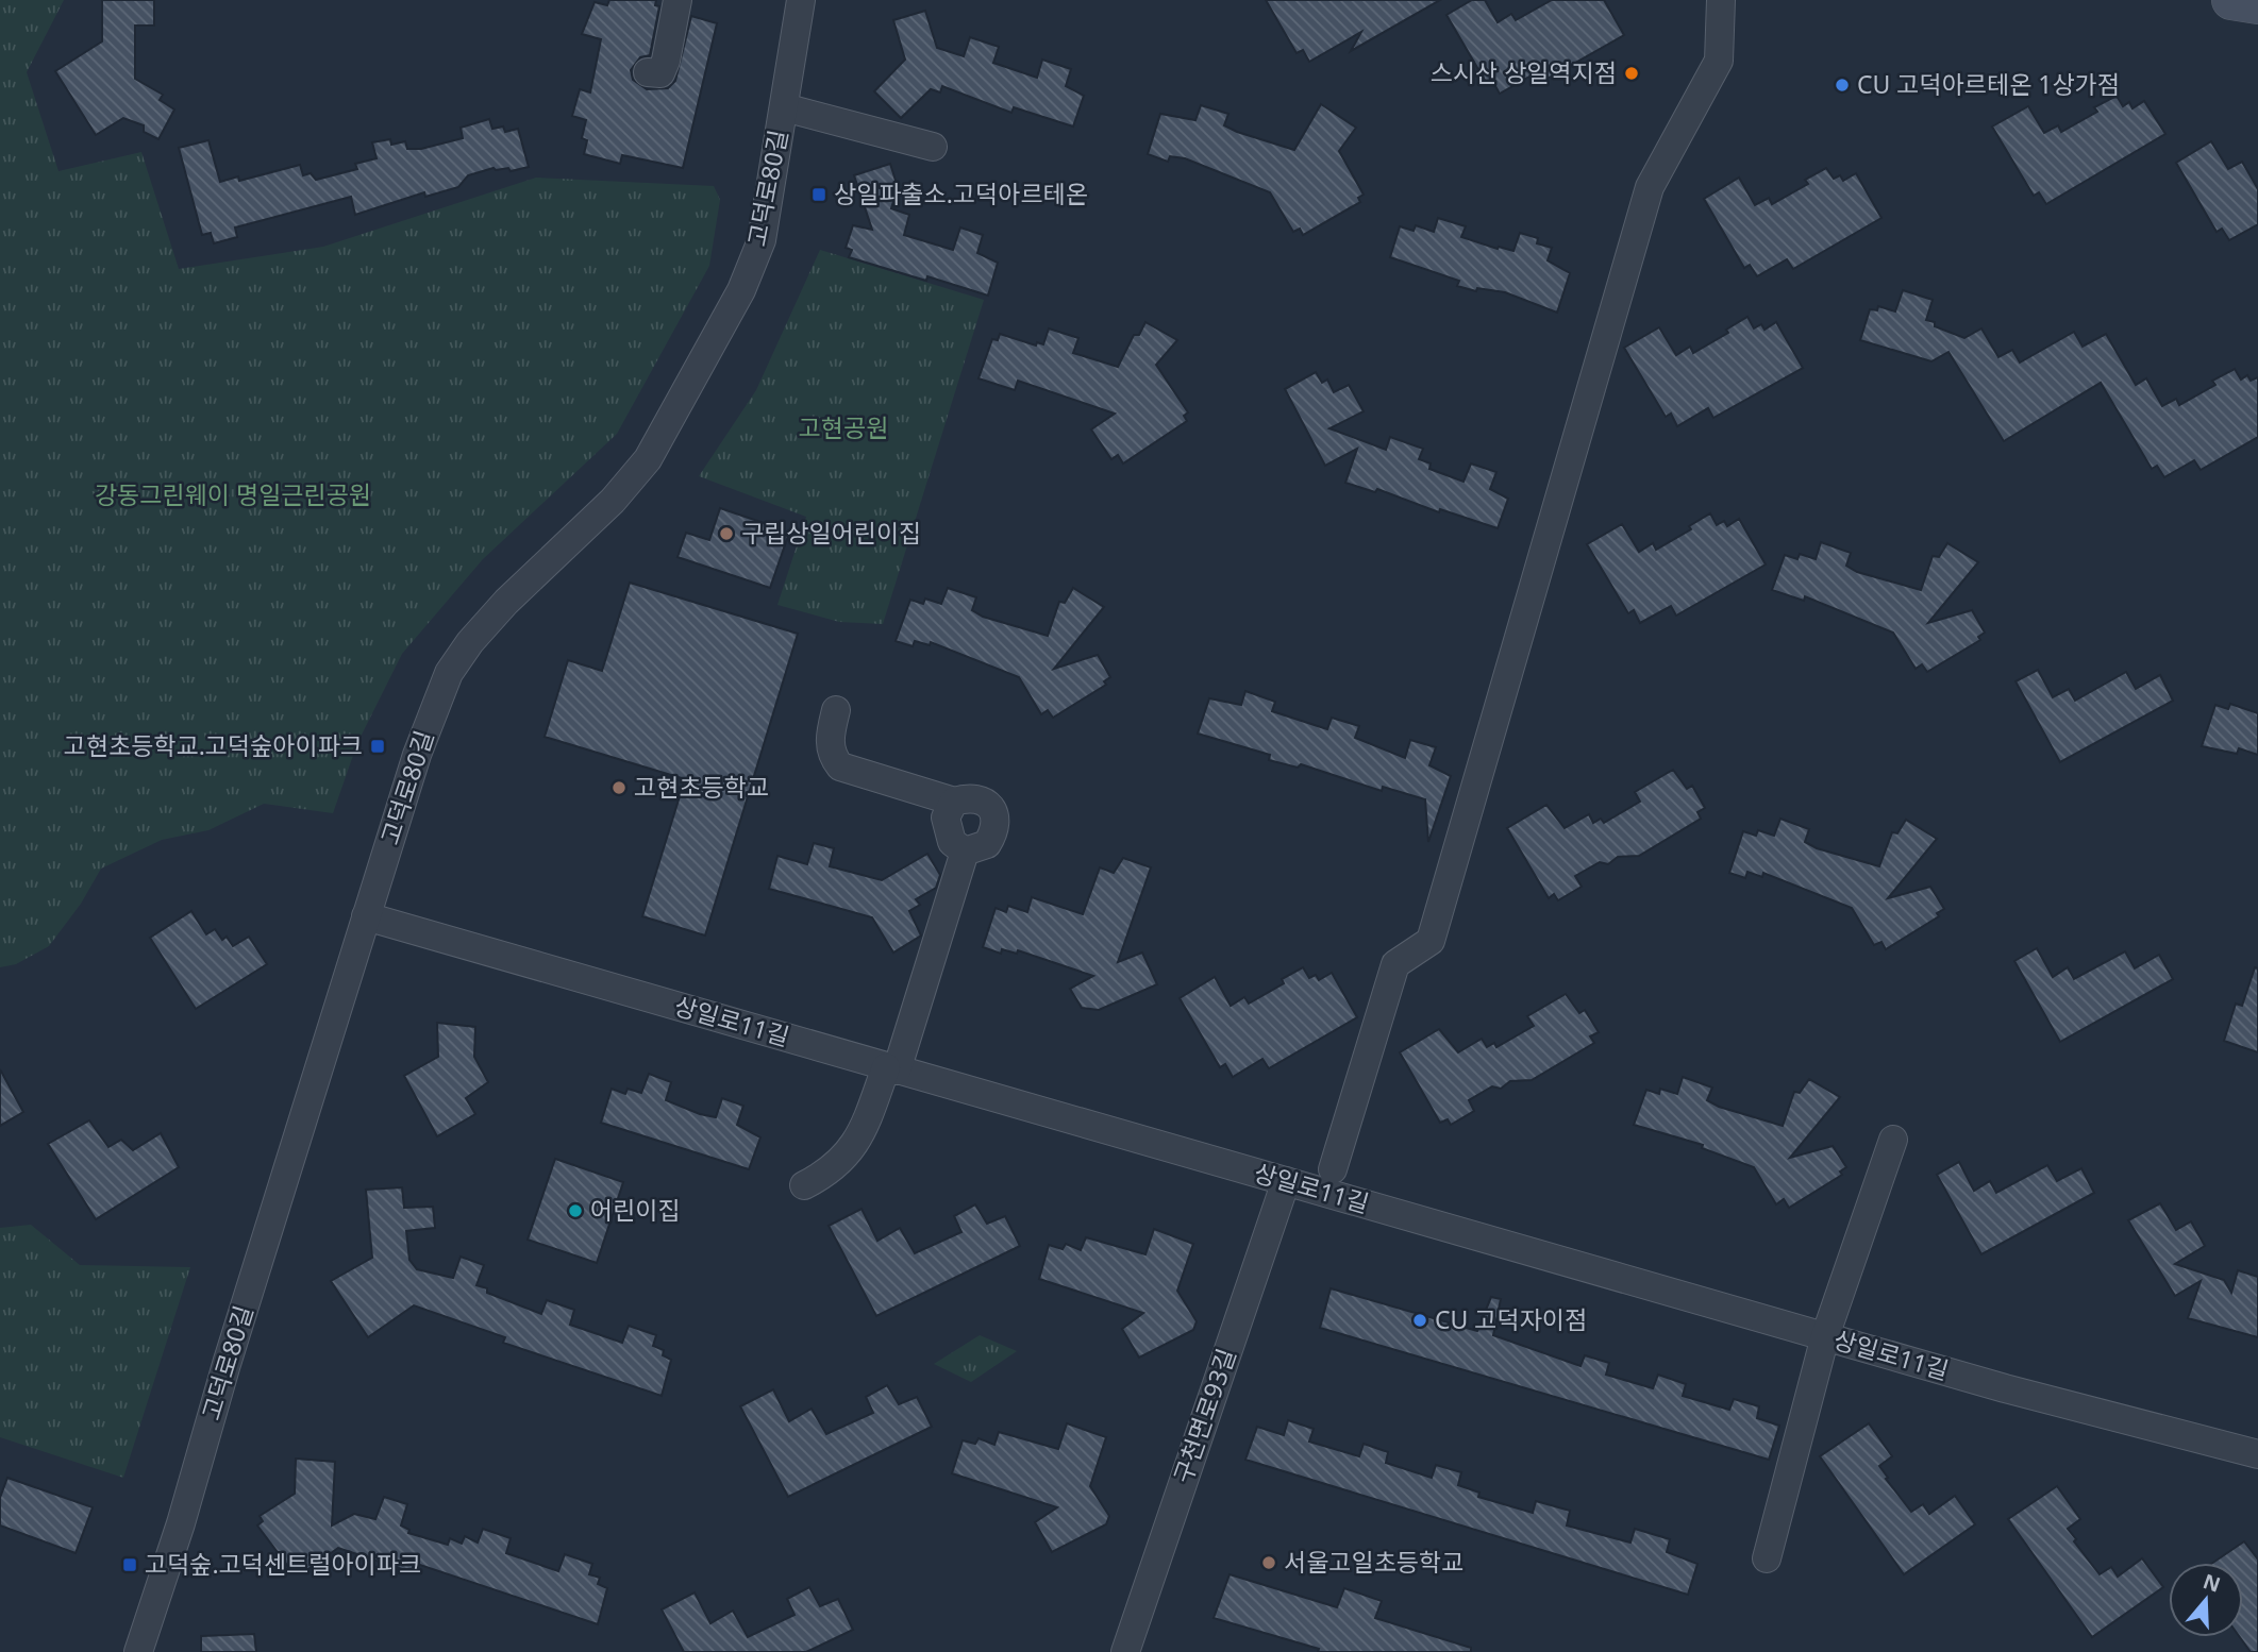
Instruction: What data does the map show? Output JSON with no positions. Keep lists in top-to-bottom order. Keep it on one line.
{"streets":{"street":["고덕로80길","상일로11길","구천면로93길"]},"crossings":[["고덕로80길","상일로11길"],["상일로11길","구천면로93길"]],"parks":["고현공원","강동그린웨이 명일근린공원"],"places":{"other":["스시산 상일역지점","CU 고덕아르테온 1상가점","구립상일어린이집","고현초등학교","어린이집","CU 고덕자이점","서울고일초등학교"],"transit":["상일파출소.고덕아르테온","고현초등학교.고덕숲아이파크","고덕숲.고덕센트럴아이파크"]},"north":"top"}
